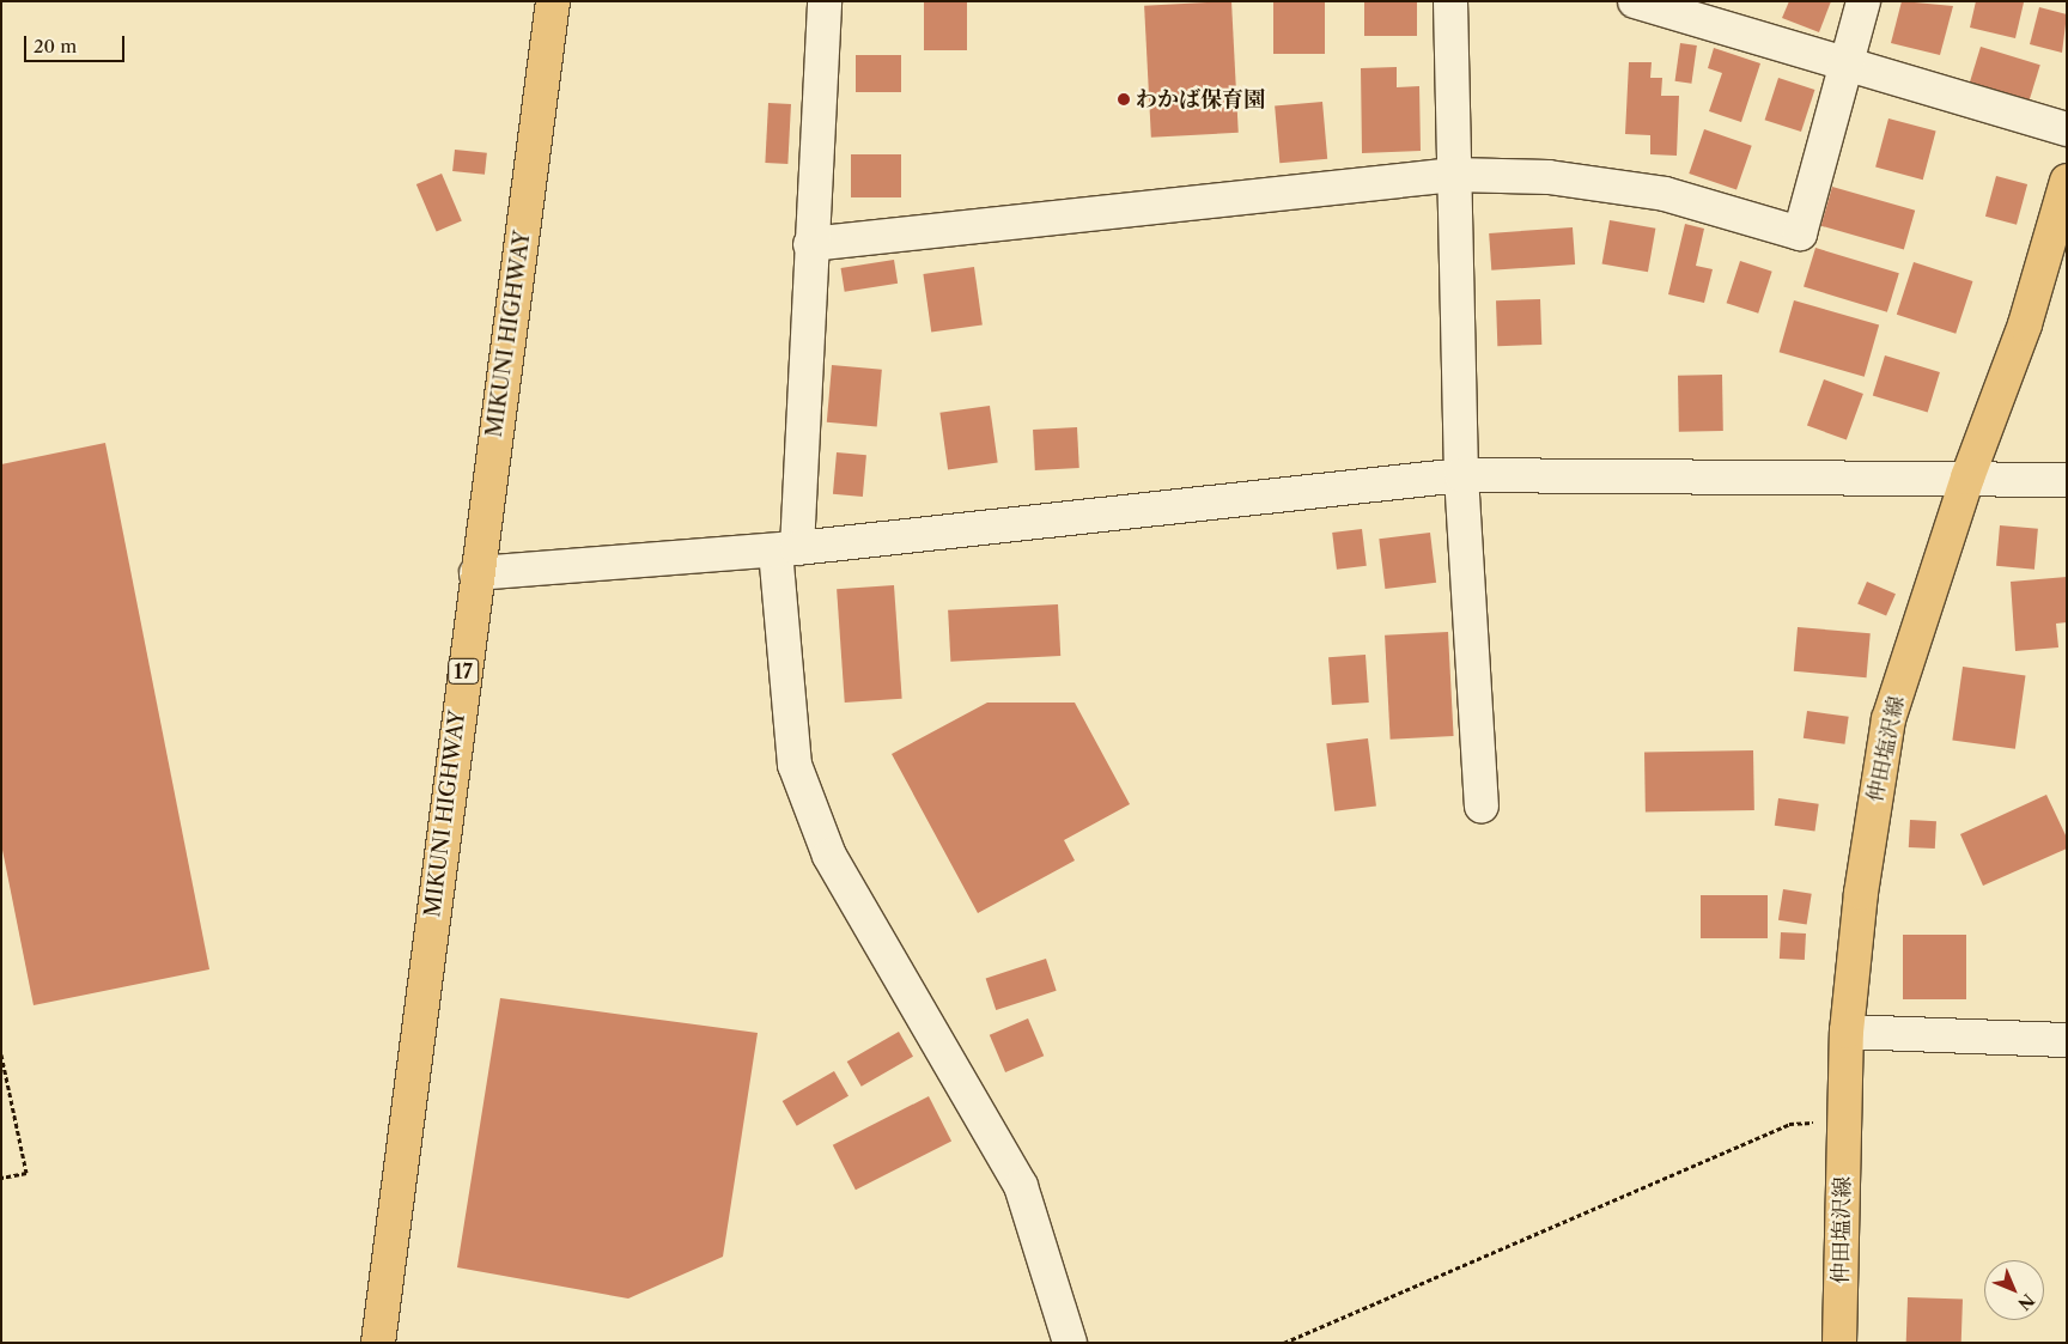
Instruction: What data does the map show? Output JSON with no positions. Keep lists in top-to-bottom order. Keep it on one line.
{"streets":{"main road":["MIKUNI HIGHWAY","17","仲田塩沢線"]},"places":["わかば保育園"],"scale_bar":"20 m","north":"bottom right"}
